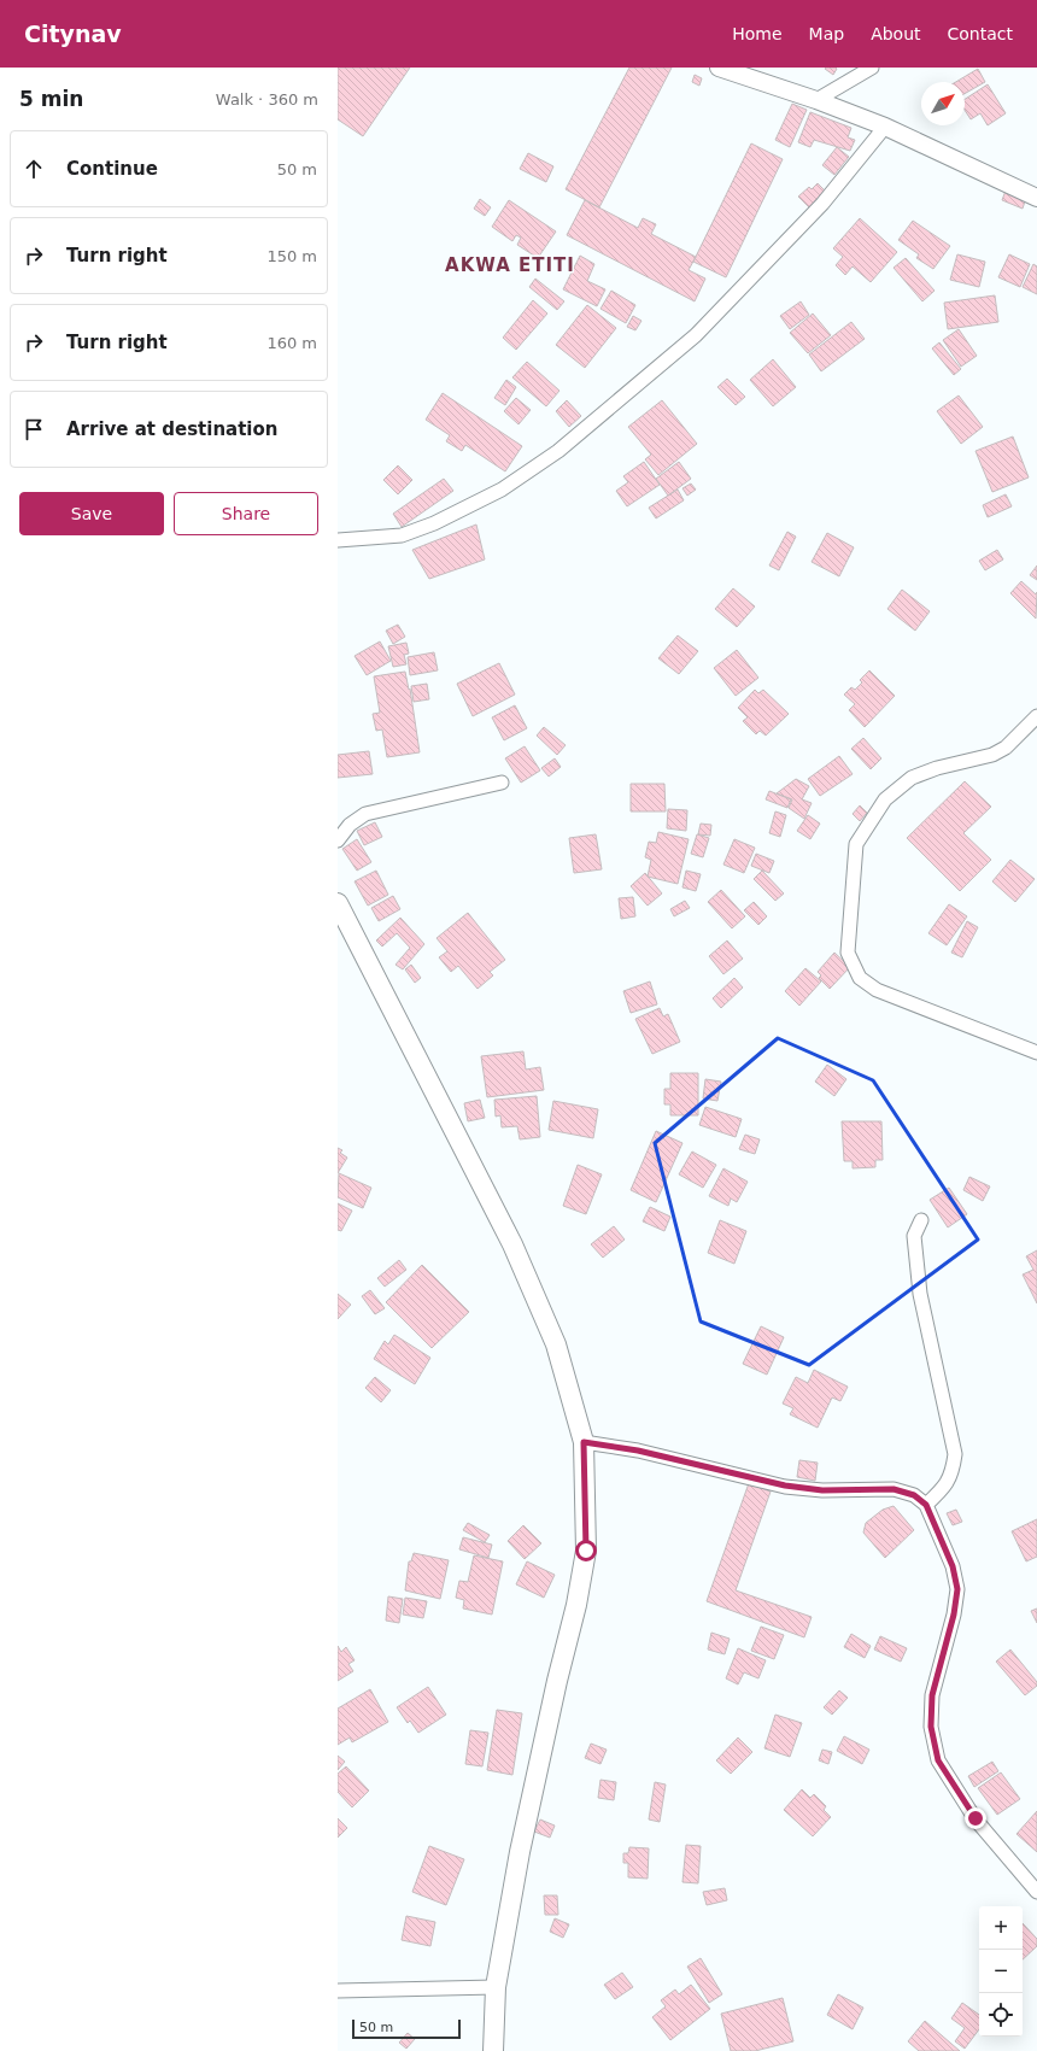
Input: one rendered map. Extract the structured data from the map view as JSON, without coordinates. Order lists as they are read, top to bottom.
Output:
{
  "districts": ["AKWA ETITI"],
  "scale_bar": "50 m",
  "north": "top right",
  "page": {
    "header": "Citynav",
    "nav": [
      "Home",
      "Map",
      "About",
      "Contact"
    ],
    "heading": ["5 min", "Walk · 360 m"],
    "list": [
      ["Continue", "50 m"],
      ["Turn right", "150 m"],
      ["Turn right", "160 m"],
      "Arrive at destination"
    ],
    "buttons": ["Save", "Share"],
    "map_buttons": ["+", "−"],
    "scale": "50 m"
  }
}
